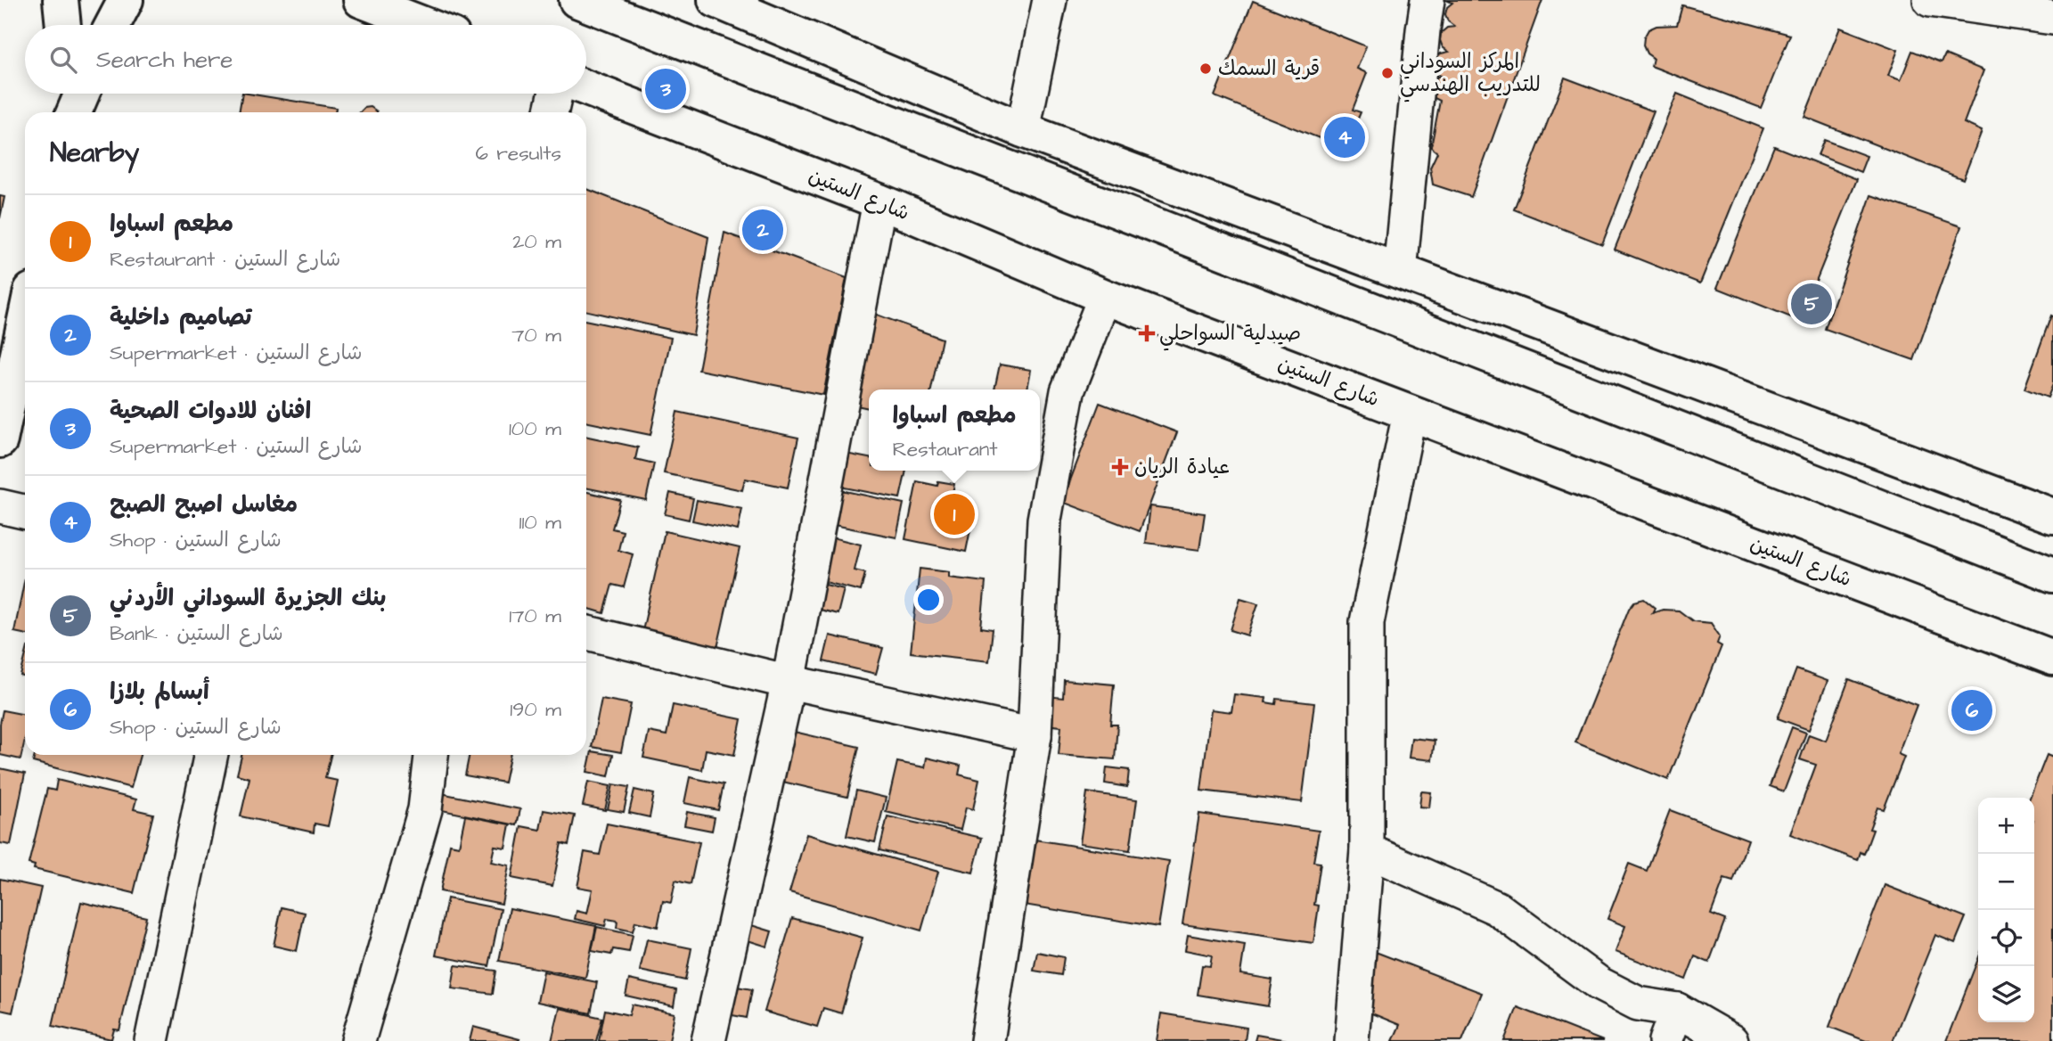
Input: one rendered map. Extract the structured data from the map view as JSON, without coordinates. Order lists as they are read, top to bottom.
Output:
{
  "streets": {
    "main road": ["شارع الستين"]
  },
  "places": {
    "other": ["قرية السمك", "المركز السوداني للتدريب الهندسي"],
    "health": ["صيدلية السواحلي", "عيادة الريان"]
  },
  "page": {
    "search": "Search here",
    "pins": [
      "3",
      "4",
      "2",
      "5",
      "1",
      "6"
    ],
    "heading": ["Nearby", "6 results"],
    "list": [
      {
        "mark": "1",
        "name": "مطعم اسباوا",
        "note": "Restaurant · شارع الستين",
        "value": "20 m"
      },
      {
        "mark": "2",
        "name": "تصاميم داخلية",
        "note": "Supermarket · شارع الستين",
        "value": "70 m"
      },
      {
        "mark": "3",
        "name": "افنان للادوات الصحية",
        "note": "Supermarket · شارع الستين",
        "value": "100 m"
      },
      {
        "mark": "4",
        "name": "مغاسل اصبح الصبح",
        "note": "Shop · شارع الستين",
        "value": "110 m"
      },
      {
        "mark": "5",
        "name": "بنك الجزيرة السوداني الأردني",
        "note": "Bank · شارع الستين",
        "value": "170 m"
      },
      {
        "mark": "6",
        "name": "أبسالم بلازا",
        "note": "Shop · شارع الستين",
        "value": "190 m"
      }
    ],
    "popup": ["مطعم اسباوا", "Restaurant"],
    "map_buttons": ["+", "−"]
  }
}
